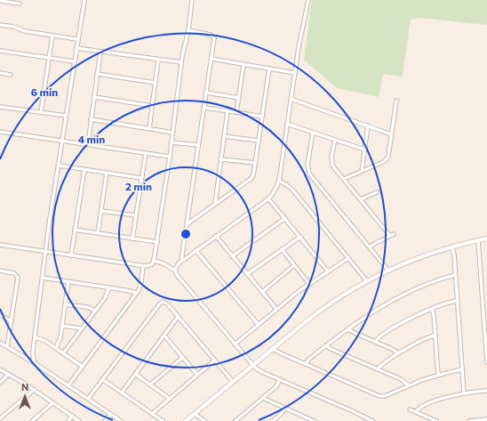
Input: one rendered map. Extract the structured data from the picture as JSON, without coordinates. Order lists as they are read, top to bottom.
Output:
{
  "north": "top",
  "rings": ["6 min", "4 min", "2 min"]
}
